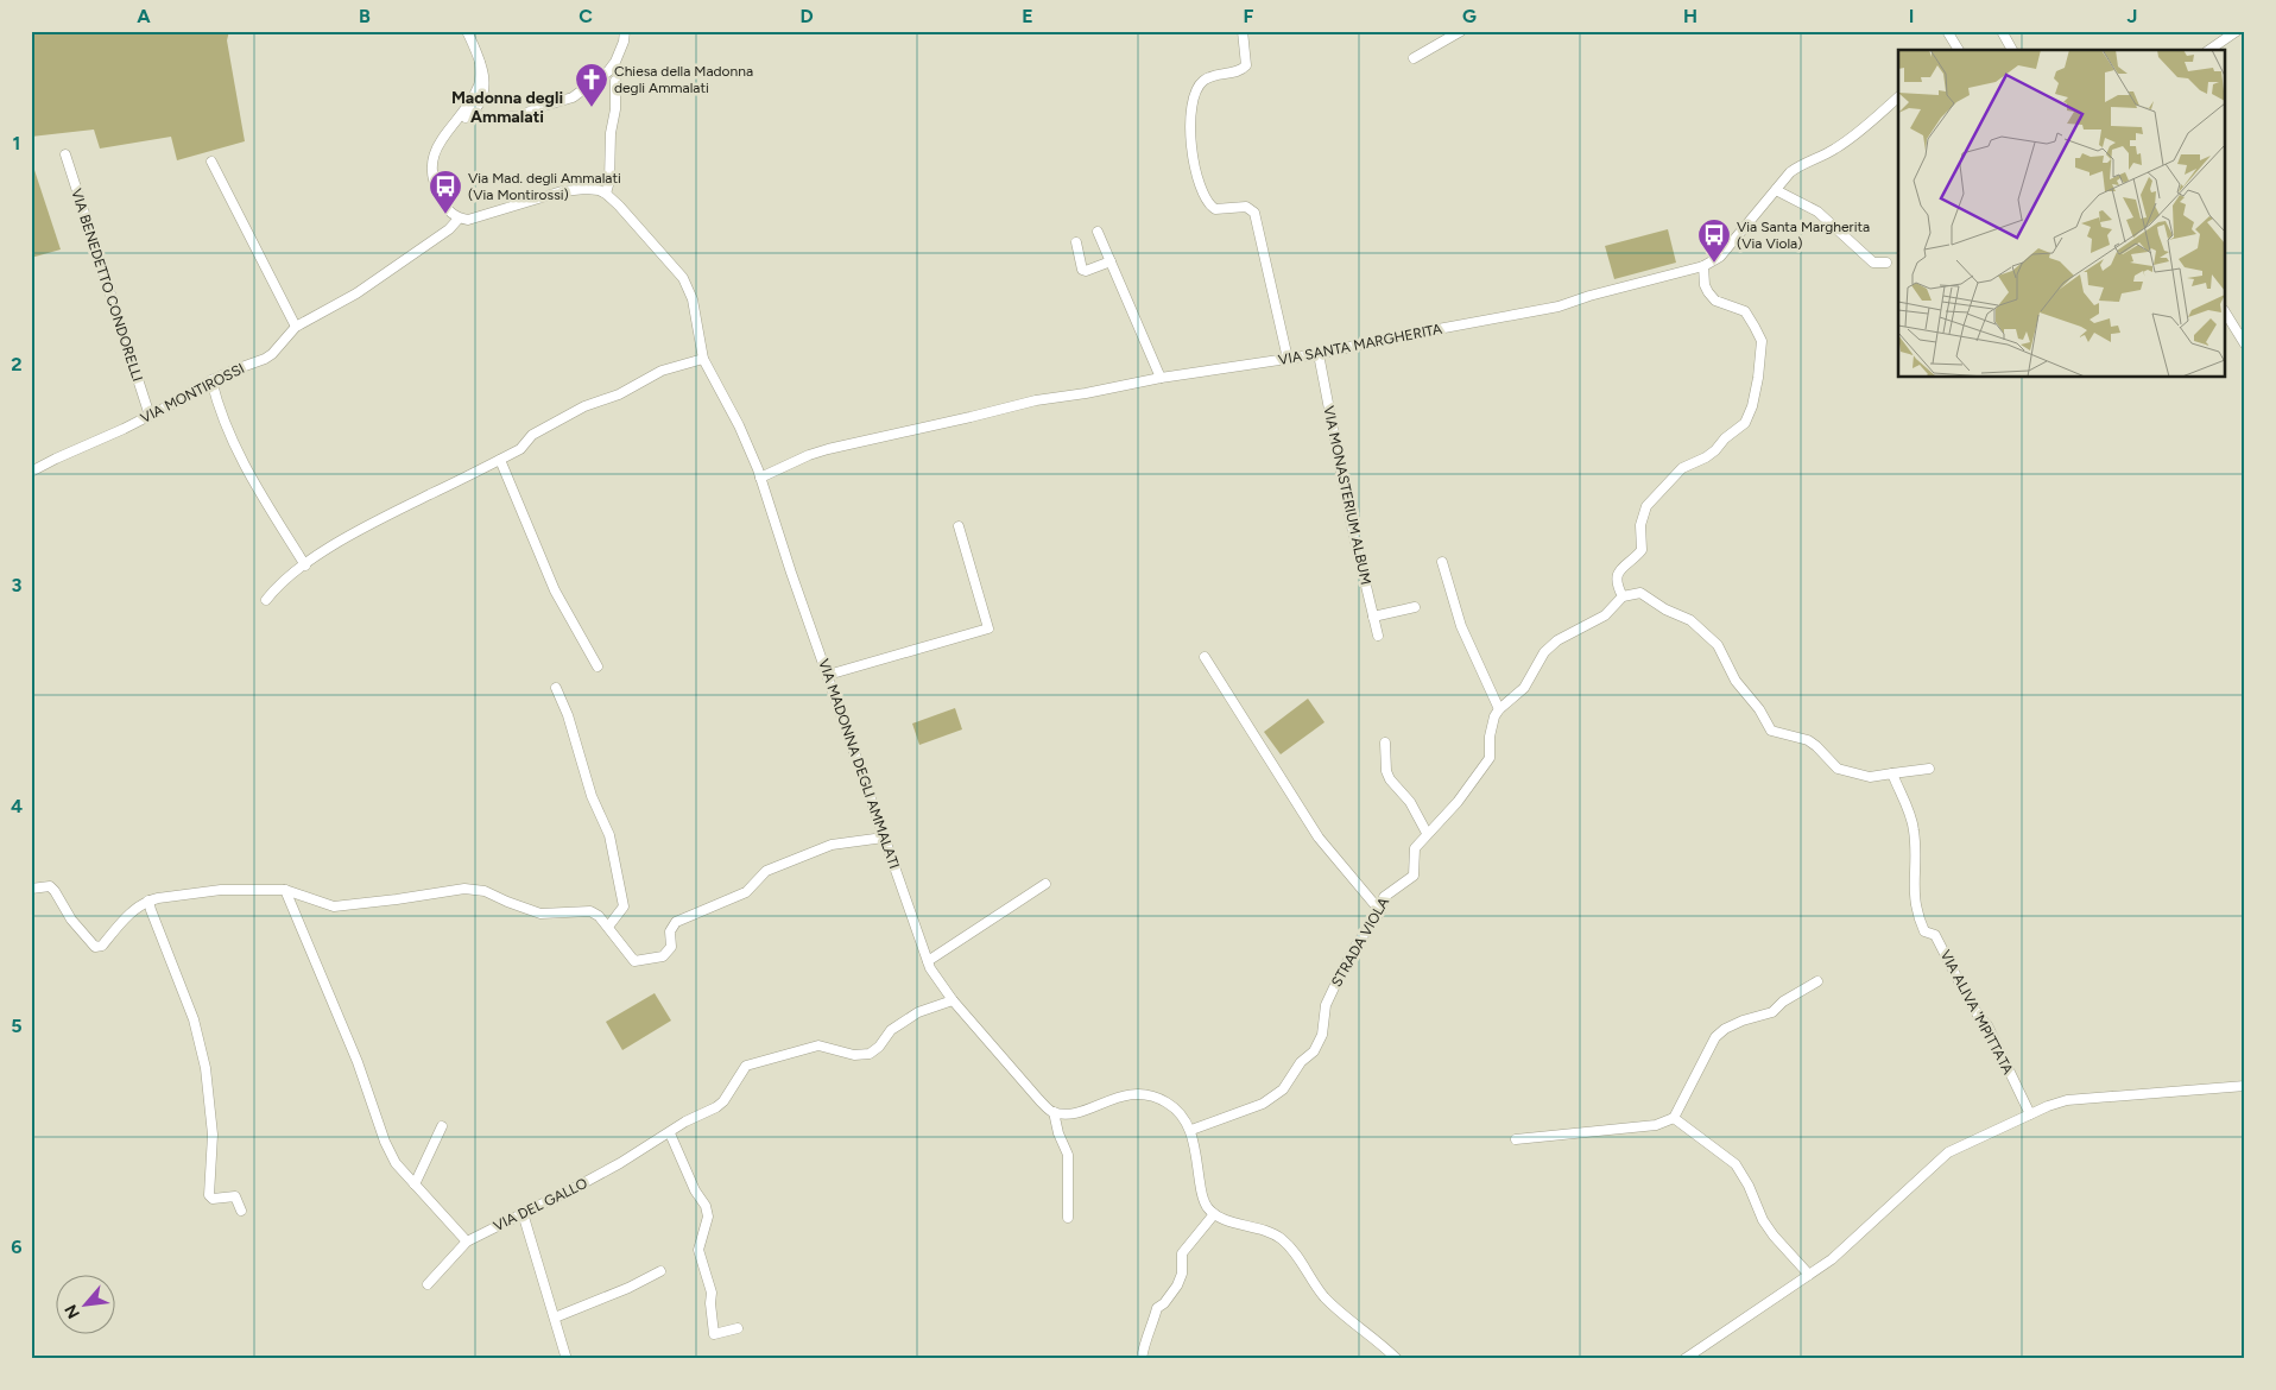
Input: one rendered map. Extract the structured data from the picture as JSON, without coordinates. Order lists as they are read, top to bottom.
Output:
{
  "streets": {
    "street": [
      "VIA BENEDETTO CONDORELLI",
      "VIA SANTA MARGHERITA",
      "VIA MONTIROSSI",
      "VIA MONASTERIUM ALBUM",
      "VIA MADONNA DEGLI AMMALATI",
      "STRADA VIOLA",
      "VIA ALIVA 'MPITTATA",
      "VIA DEL GALLO"
    ]
  },
  "crossings": [
    ["VIA BENEDETTO CONDORELLI", "VIA MONTIROSSI"],
    ["VIA SANTA MARGHERITA", "VIA MONASTERIUM ALBUM"],
    ["VIA SANTA MARGHERITA", "VIA MADONNA DEGLI AMMALATI"],
    ["VIA MADONNA DEGLI AMMALATI", "VIA DEL GALLO"]
  ],
  "districts": ["Madonna degli Ammalati"],
  "places": {
    "church": ["Chiesa della Madonna degli Ammalati"],
    "bus stop": ["Via Mad. degli Ammalati (Via Montirossi)", "Via Santa Margherita (Via Viola)"]
  },
  "north": "bottom left",
  "grid": {
    "columns": [
      "A",
      "B",
      "C",
      "D",
      "E",
      "F",
      "G",
      "H",
      "I",
      "J"
    ],
    "rows": [
      "1",
      "2",
      "3",
      "4",
      "5",
      "6"
    ]
  }
}
